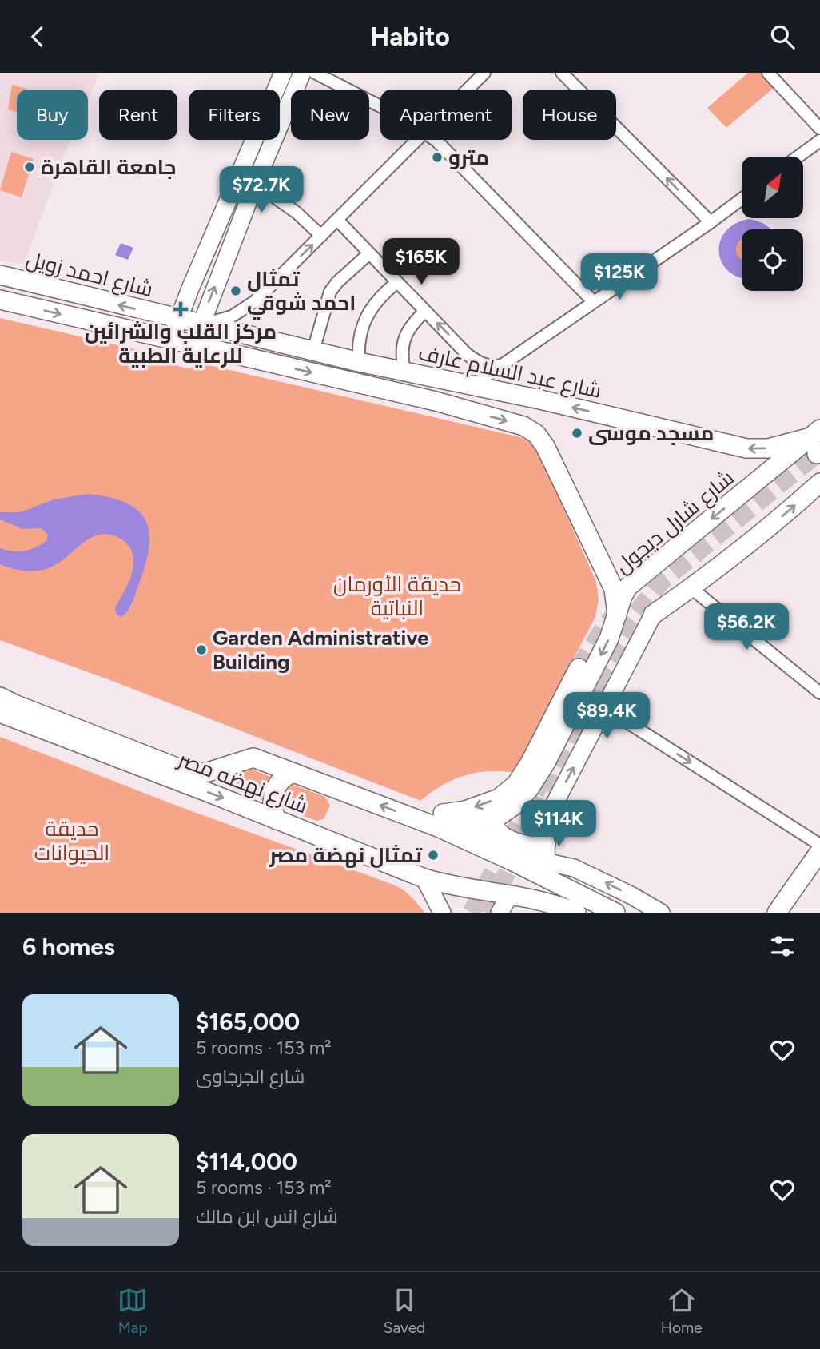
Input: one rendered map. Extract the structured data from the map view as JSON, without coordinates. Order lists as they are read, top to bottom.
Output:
{
  "streets": {
    "main road": [
      "شارع احمد زويل",
      "شارع عبد السلام عارف",
      "شارع شارل ديجول",
      "شارع نهضه مصر"
    ]
  },
  "crossings": [
    ["شارع احمد زويل", "شارع عبد السلام عارف"],
    ["شارع عبد السلام عارف", "شارع شارل ديجول"],
    ["شارع شارل ديجول", "شارع نهضه مصر"]
  ],
  "one_way": ["شارع عبد السلام عارف"],
  "parks": ["حديقة الأورمان النباتية", "حديقة الحيوانات"],
  "places": {
    "other": [
      "مترو",
      "جامعة القاهرة",
      "تمثال احمد شوقي",
      "مسجد موسى",
      "Garden Administrative Building",
      "تمثال نهضة مصر"
    ],
    "health": ["مركز القلب والشرائين للرعاية الطبية"]
  },
  "north": "top right",
  "page": {
    "header": "Habito",
    "chip": [
      "Buy",
      "Rent",
      "Filters",
      "New",
      "Apartment",
      "House"
    ],
    "price": [
      "$72.7K",
      "$165K",
      "$125K",
      "$56.2K",
      "$89.4K",
      "$114K"
    ],
    "heading": "6 homes",
    "list": [
      {
        "name": "$165,000",
        "note": "5 rooms · 153 m² · شارع الجرجاوى"
      },
      {
        "name": "$114,000",
        "note": "5 rooms · 153 m² · شارع انس ابن مالك"
      }
    ],
    "tabs": ["Map", "Saved", "Home"]
  }
}
